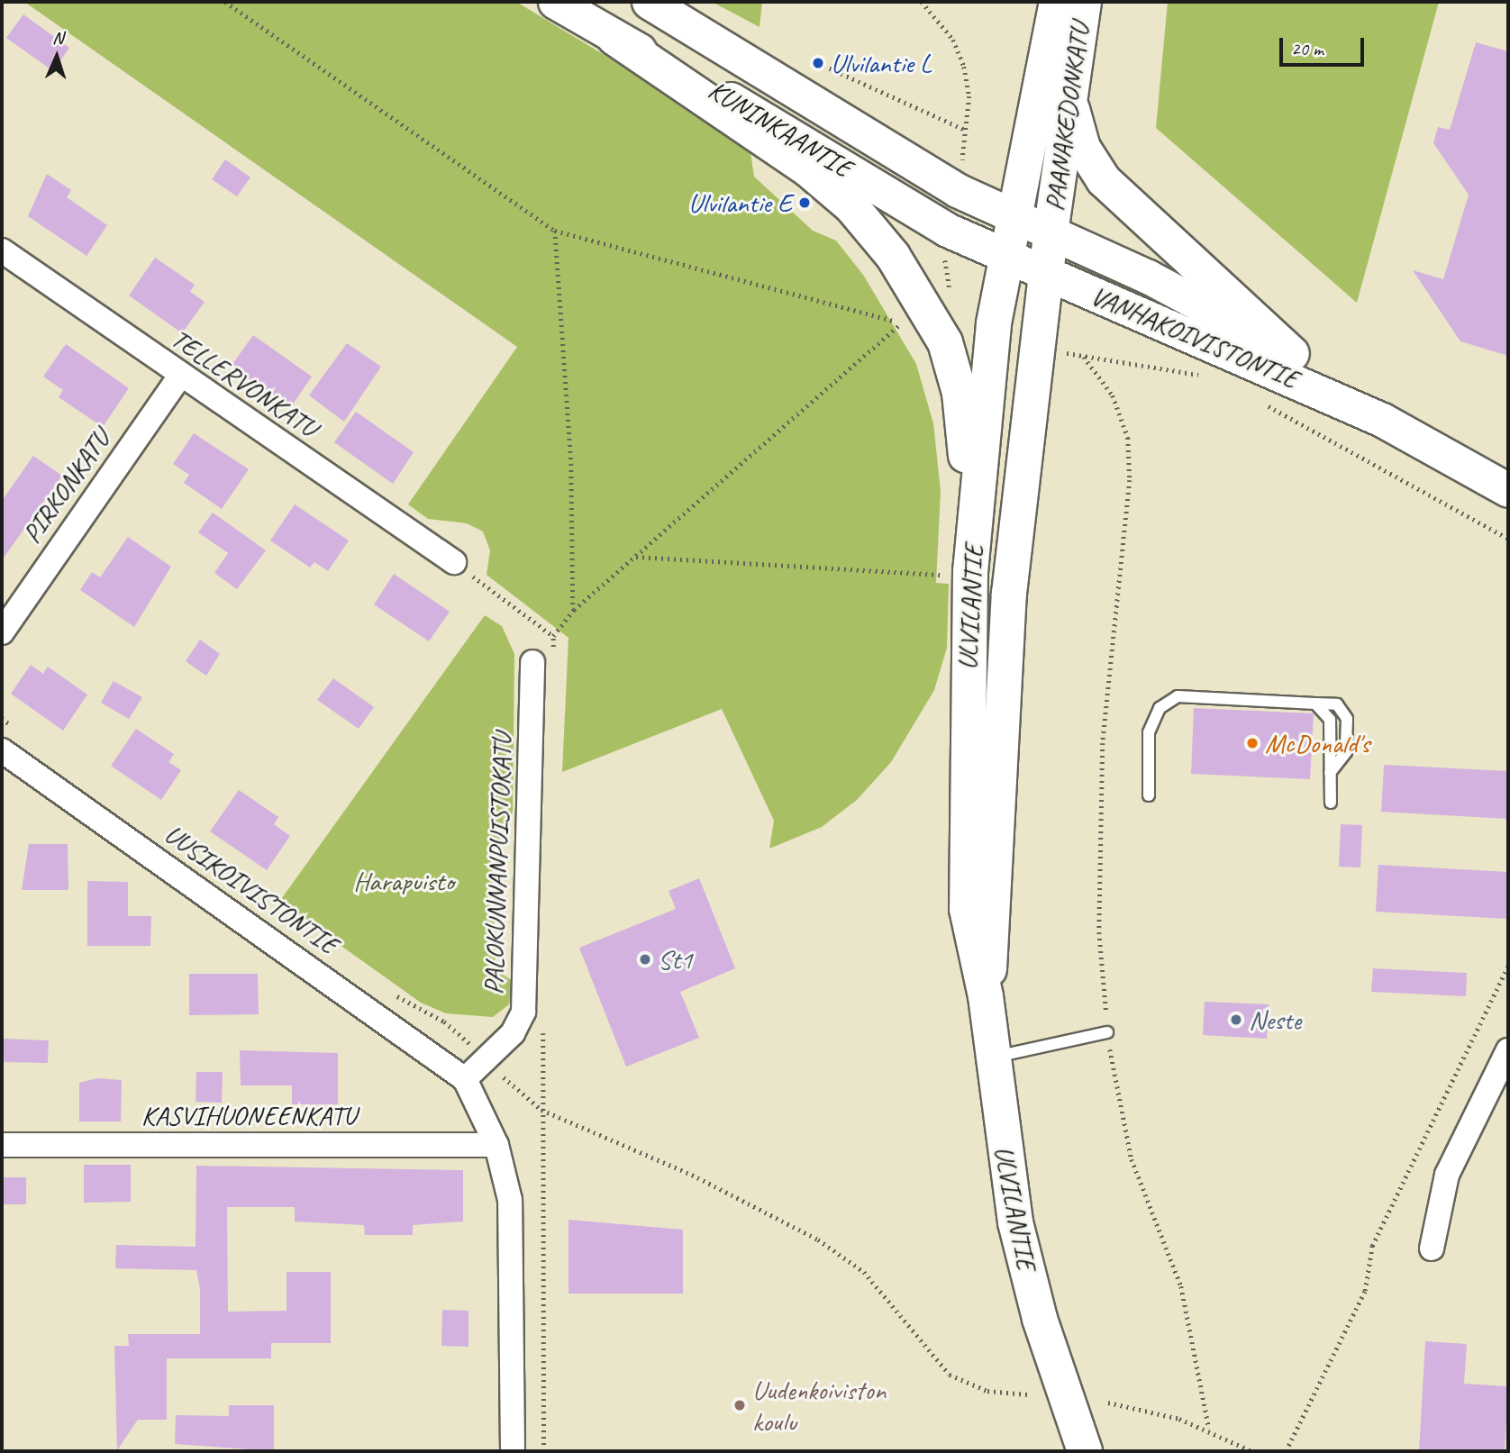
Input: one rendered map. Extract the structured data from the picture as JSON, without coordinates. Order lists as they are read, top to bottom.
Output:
{
  "streets": {
    "main road": [
      "PAANAKEDONKATU",
      "KUNINKAANTIE",
      "VANHAKOIVISTONTIE",
      "ULVILANTIE"
    ],
    "street": [
      "TELLERVONKATU",
      "PIRKONKATU",
      "PALOKUNNANPUISTOKATU",
      "UUSIKOIVISTONTIE",
      "KASVIHUONEENKATU"
    ]
  },
  "crossings": [
    ["PAANAKEDONKATU", "KUNINKAANTIE"],
    ["PAANAKEDONKATU", "VANHAKOIVISTONTIE"],
    ["PAANAKEDONKATU", "ULVILANTIE"],
    ["KUNINKAANTIE", "VANHAKOIVISTONTIE"],
    ["KUNINKAANTIE", "ULVILANTIE"],
    ["VANHAKOIVISTONTIE", "ULVILANTIE"],
    ["TELLERVONKATU", "PIRKONKATU"],
    ["PALOKUNNANPUISTOKATU", "UUSIKOIVISTONTIE"]
  ],
  "parks": ["Harapuisto"],
  "places": [
    "Ulvilantie L",
    "Ulvilantie E",
    "McDonald's",
    "St1",
    "Neste",
    "Uudenkoiviston koulu"
  ],
  "scale_bar": "20 m",
  "north": "top"
}
